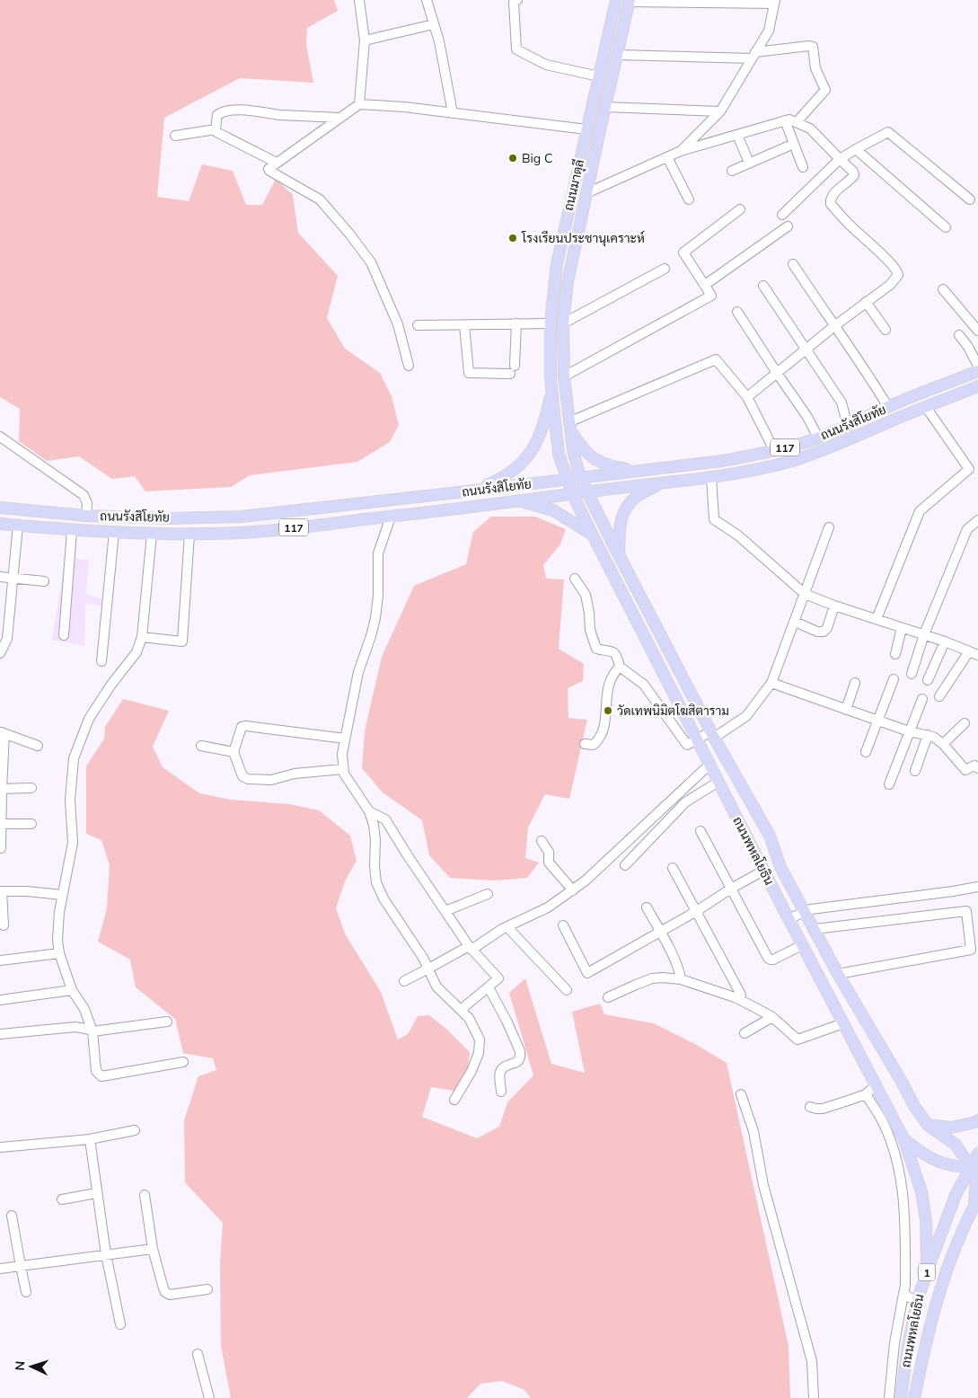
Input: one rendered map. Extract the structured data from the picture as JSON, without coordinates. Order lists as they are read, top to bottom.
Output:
{
  "streets": {
    "main road": [
      "ถนนมาตุลี",
      "ถนนรังสิโยทัย",
      "117",
      "ถนนพหลโยธิน",
      "1"
    ]
  },
  "crossings": [
    ["ถนนมาตุลี", "ถนนรังสิโยทัย"],
    ["ถนนมาตุลี", "ถนนพหลโยธิน"],
    ["ถนนรังสิโยทัย", "ถนนพหลโยธิน"]
  ],
  "places": ["Big C", "โรงเรียนประชานุเคราะห์", "วัดเทพนิมิตโฆสิตาราม"],
  "north": "left"
}
